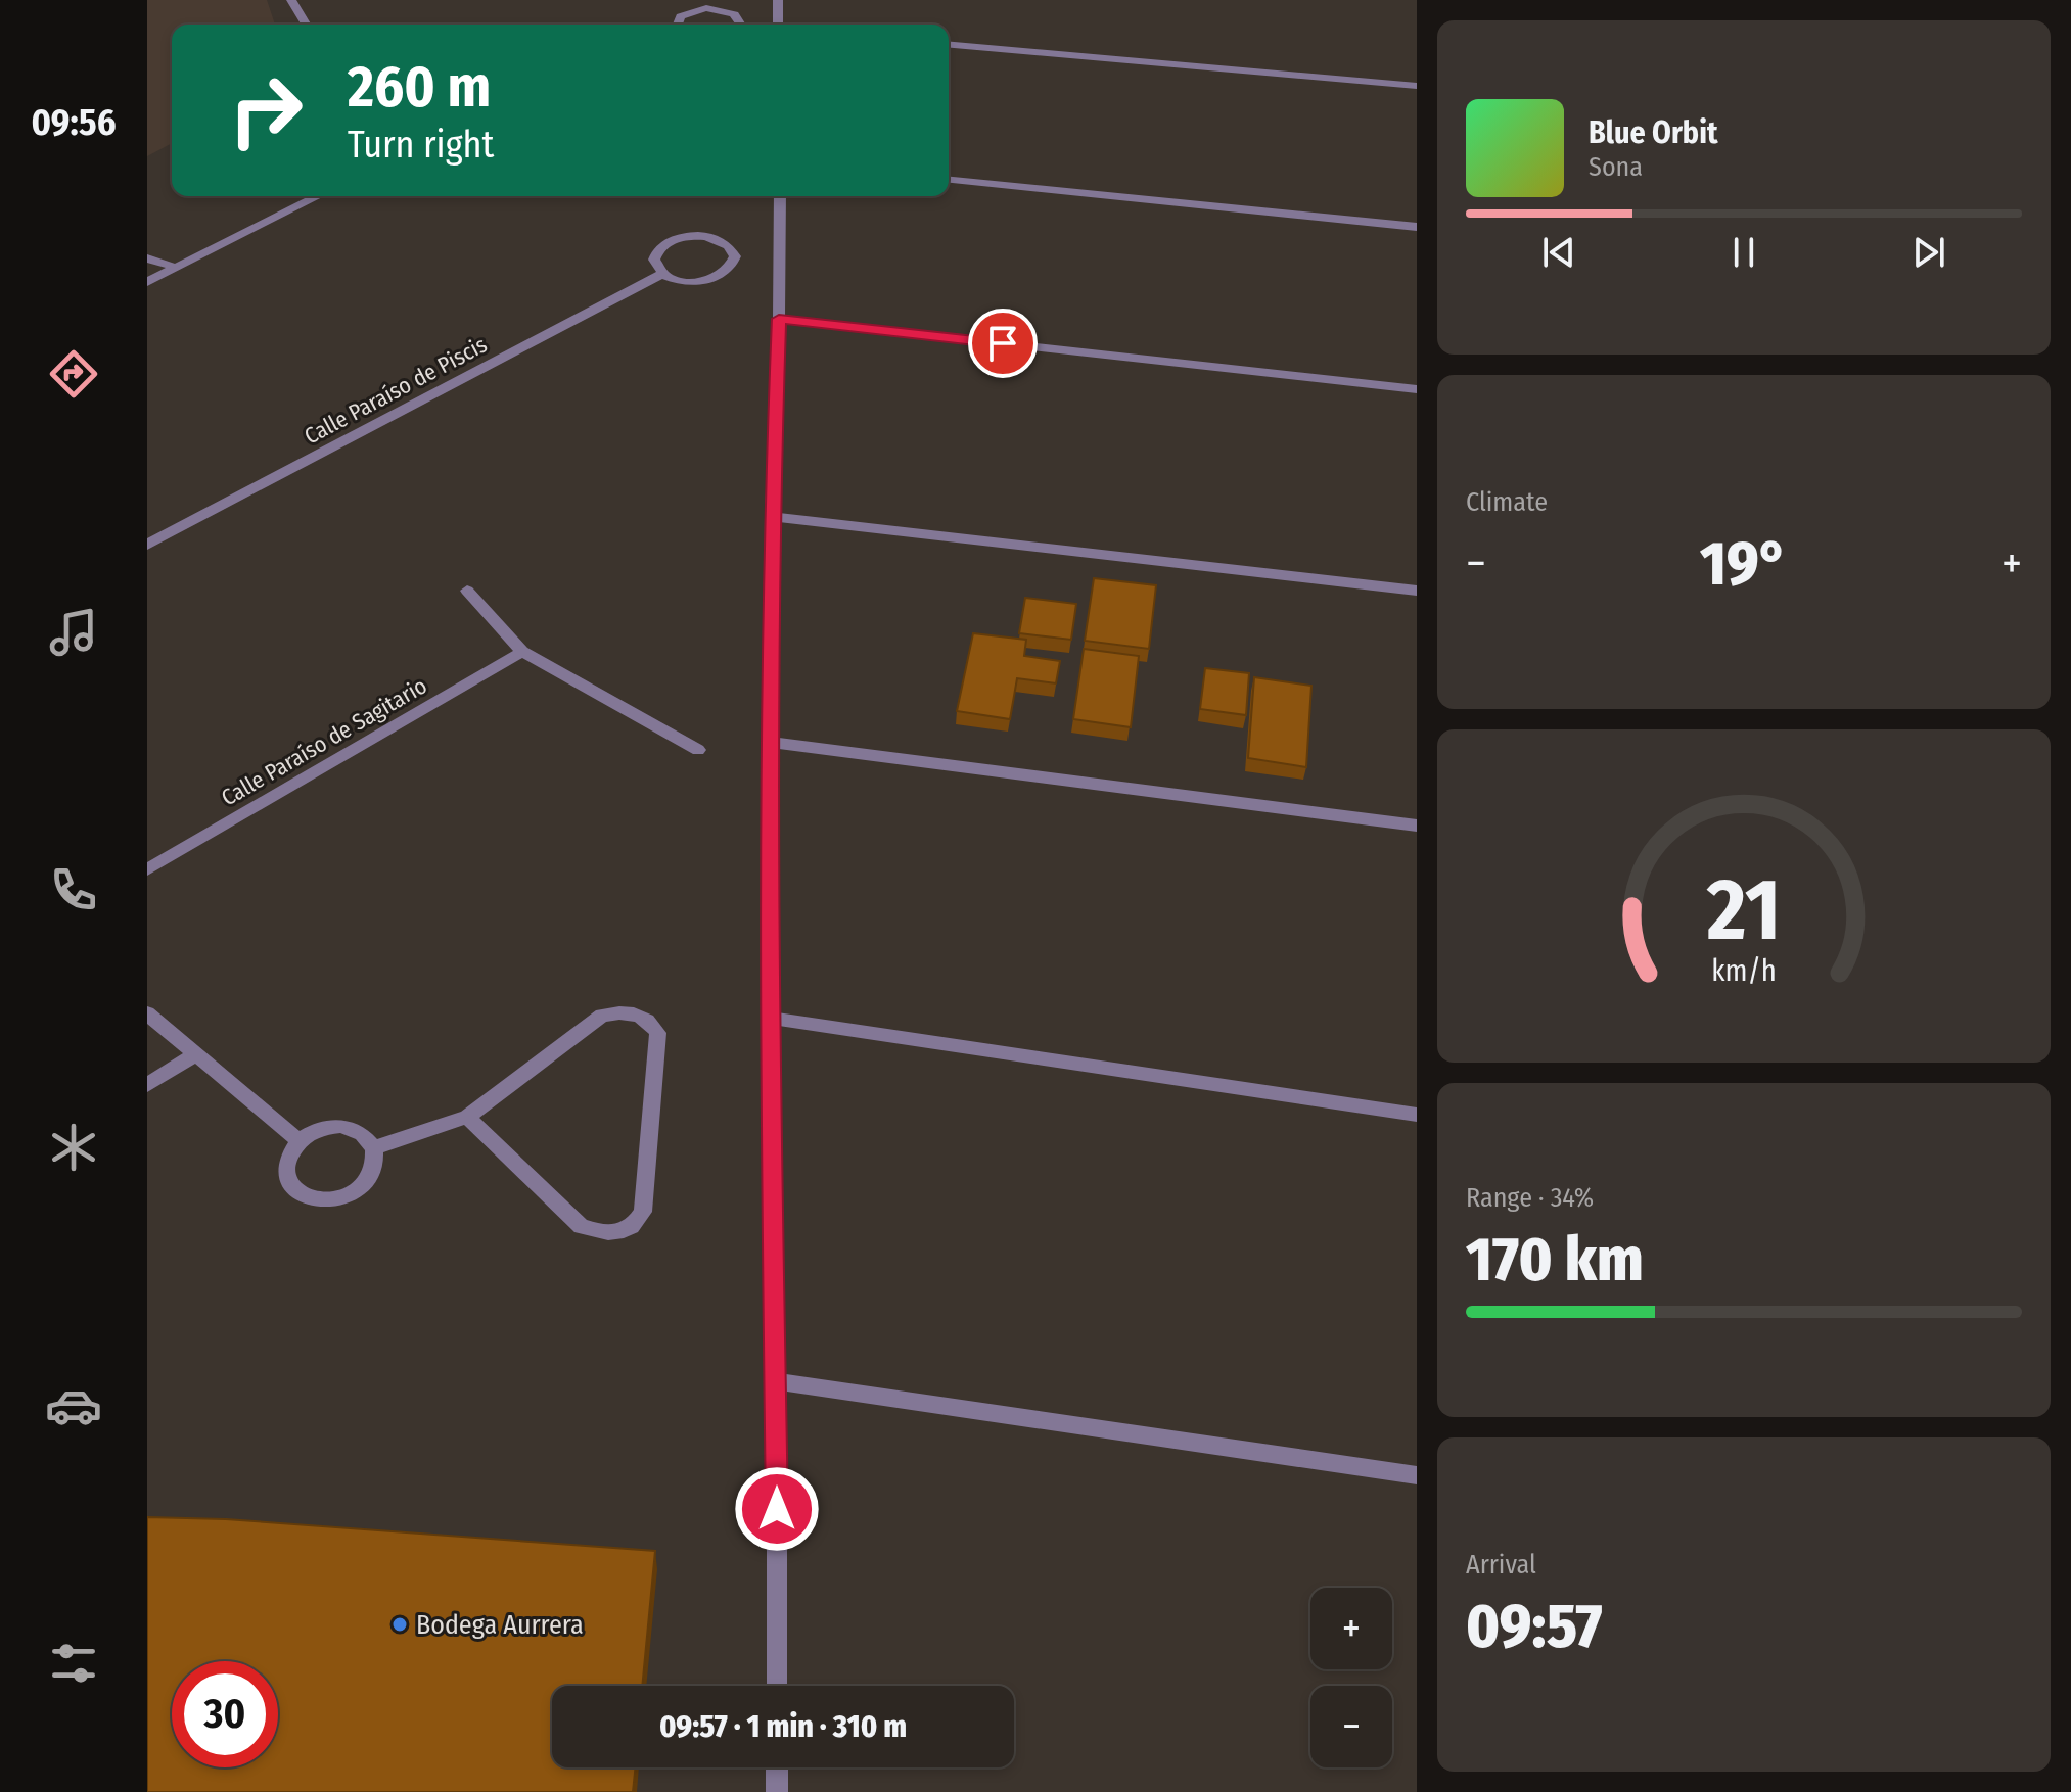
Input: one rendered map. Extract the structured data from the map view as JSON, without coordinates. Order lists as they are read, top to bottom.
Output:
{
  "streets": {
    "street": ["Calle Paraíso de Piscis", "Calle Paraíso de Sagitario"]
  },
  "places": ["Bodega Aurrera"],
  "page": {
    "tabs": "09:56",
    "turn": ["260 m", "Turn right"],
    "song": ["Blue Orbit", "Sona"],
    "tile": [
      "Climate",
      ["Range · 34%", "170 km"],
      ["Arrival", "09:57"]
    ],
    "heat": ["−", "19°", "+"],
    "map_buttons": ["+", "−"],
    "limit": "30",
    "trip": "09:57 · 1 min · 310 m",
    "gauge": ["21", "km/h"]
  }
}
